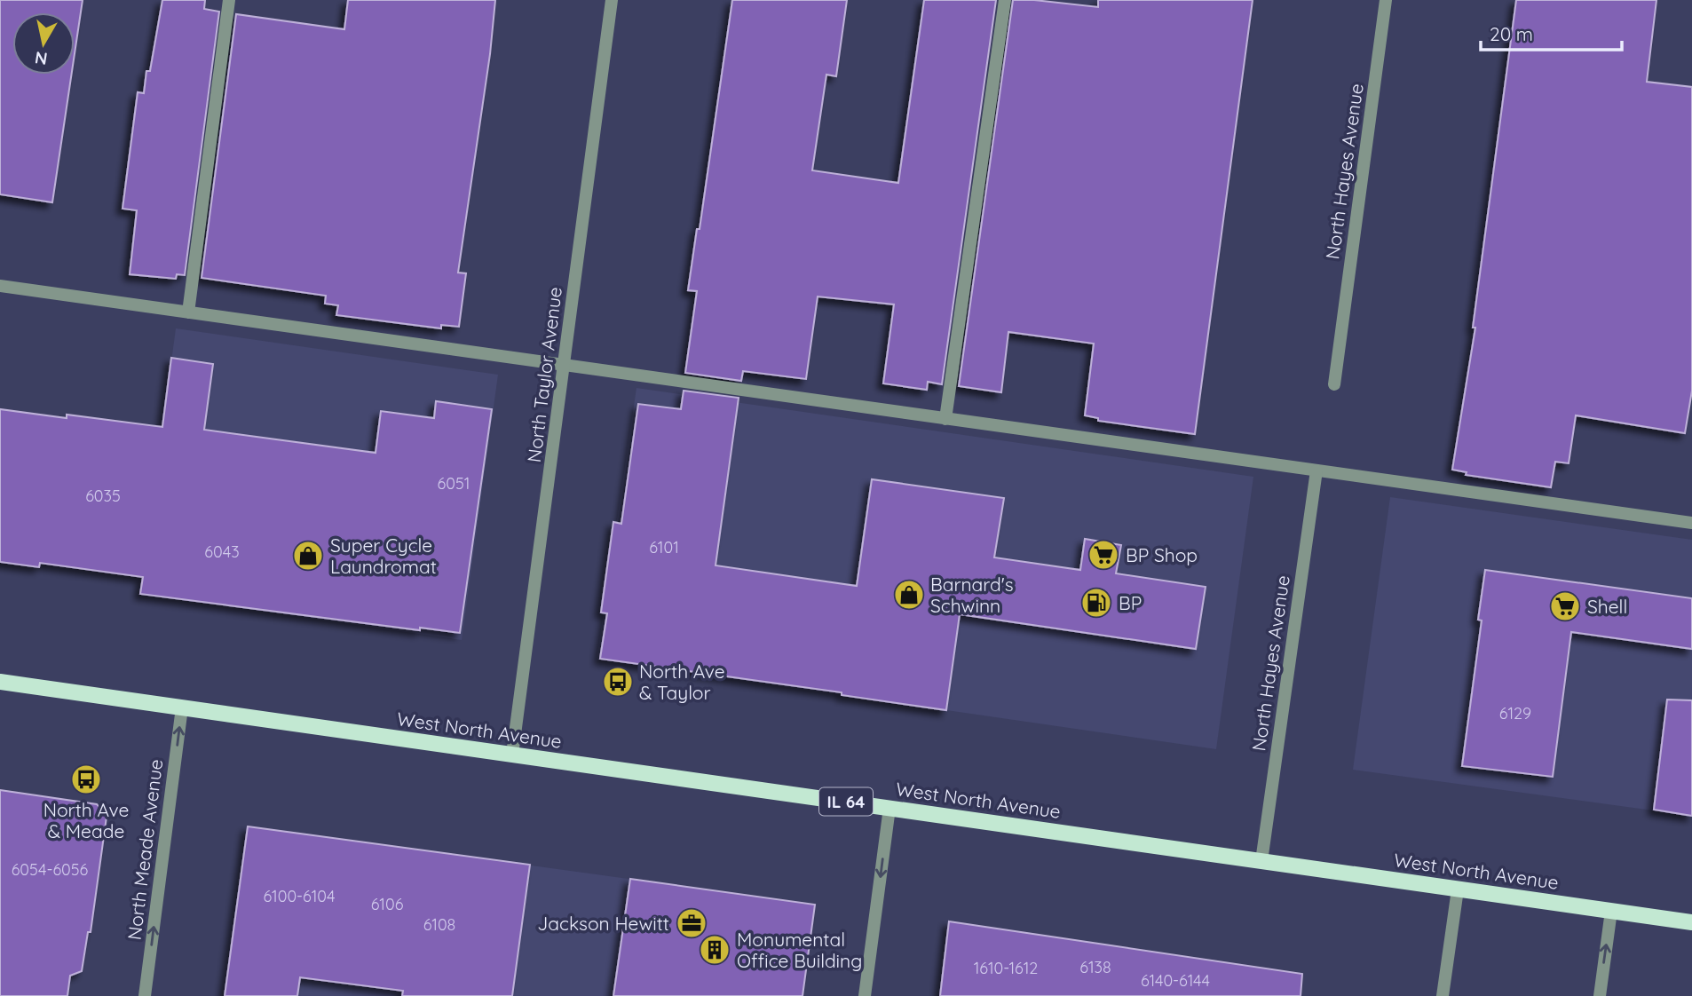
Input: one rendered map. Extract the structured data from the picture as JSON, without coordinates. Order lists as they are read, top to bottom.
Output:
{
  "streets": {
    "main road": ["West North Avenue", "IL 64"],
    "street": ["North Hayes Avenue", "North Taylor Avenue", "North Meade Avenue"]
  },
  "crossings": [
    ["North Hayes Avenue", "West North Avenue"],
    ["North Taylor Avenue", "West North Avenue"],
    ["West North Avenue", "North Meade Avenue"]
  ],
  "one_way": ["North Meade Avenue"],
  "places": {
    "supermarket": ["BP Shop", "Shell"],
    "shop": ["Super Cycle Laundromat", "Barnard's Schwinn"],
    "fuel station": ["BP"],
    "bus stop": ["North Ave & Taylor", "North Ave & Meade"],
    "office": ["Jackson Hewitt"],
    "building": ["Monumental Office Building"]
  },
  "house_numbers": [
    "6051",
    "6035",
    "6101",
    "6043",
    "6129",
    "6054-6056",
    "6100-6104",
    "6106",
    "6108",
    "6138",
    "1610-1612",
    "6140-6144"
  ],
  "scale_bar": "20 m",
  "north": "bottom"
}
